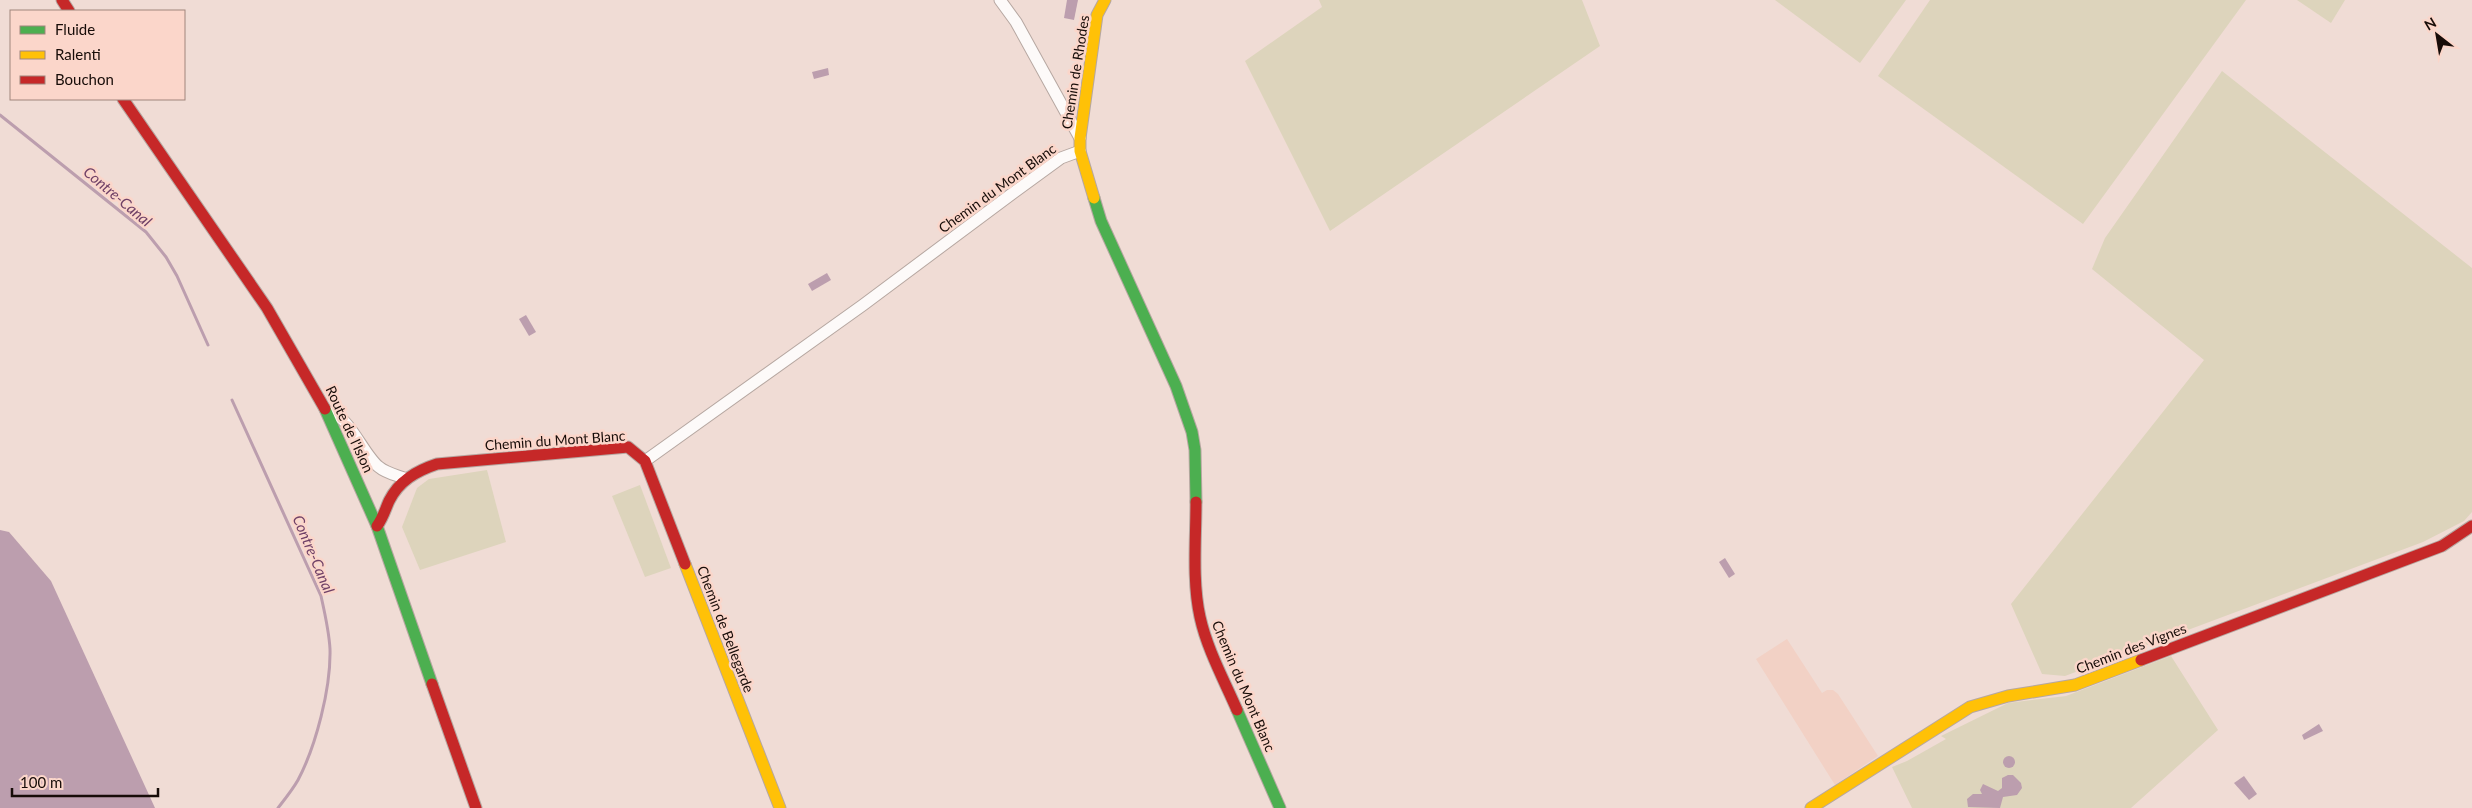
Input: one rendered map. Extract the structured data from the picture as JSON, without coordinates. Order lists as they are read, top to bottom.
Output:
{
  "streets": {
    "street": [
      "Chemin de Rhodes",
      "Chemin du Mont Blanc",
      "Route de l'Islon",
      "Chemin de Bellegarde",
      "Chemin des Vignes"
    ]
  },
  "crossings": [
    ["Chemin de Rhodes", "Chemin du Mont Blanc"],
    ["Chemin du Mont Blanc", "Chemin de Bellegarde"]
  ],
  "water": ["Contre-Canal"],
  "legend": ["Fluide", "Ralenti", "Bouchon"],
  "scale_bar": "100 m",
  "north": "top left"
}
